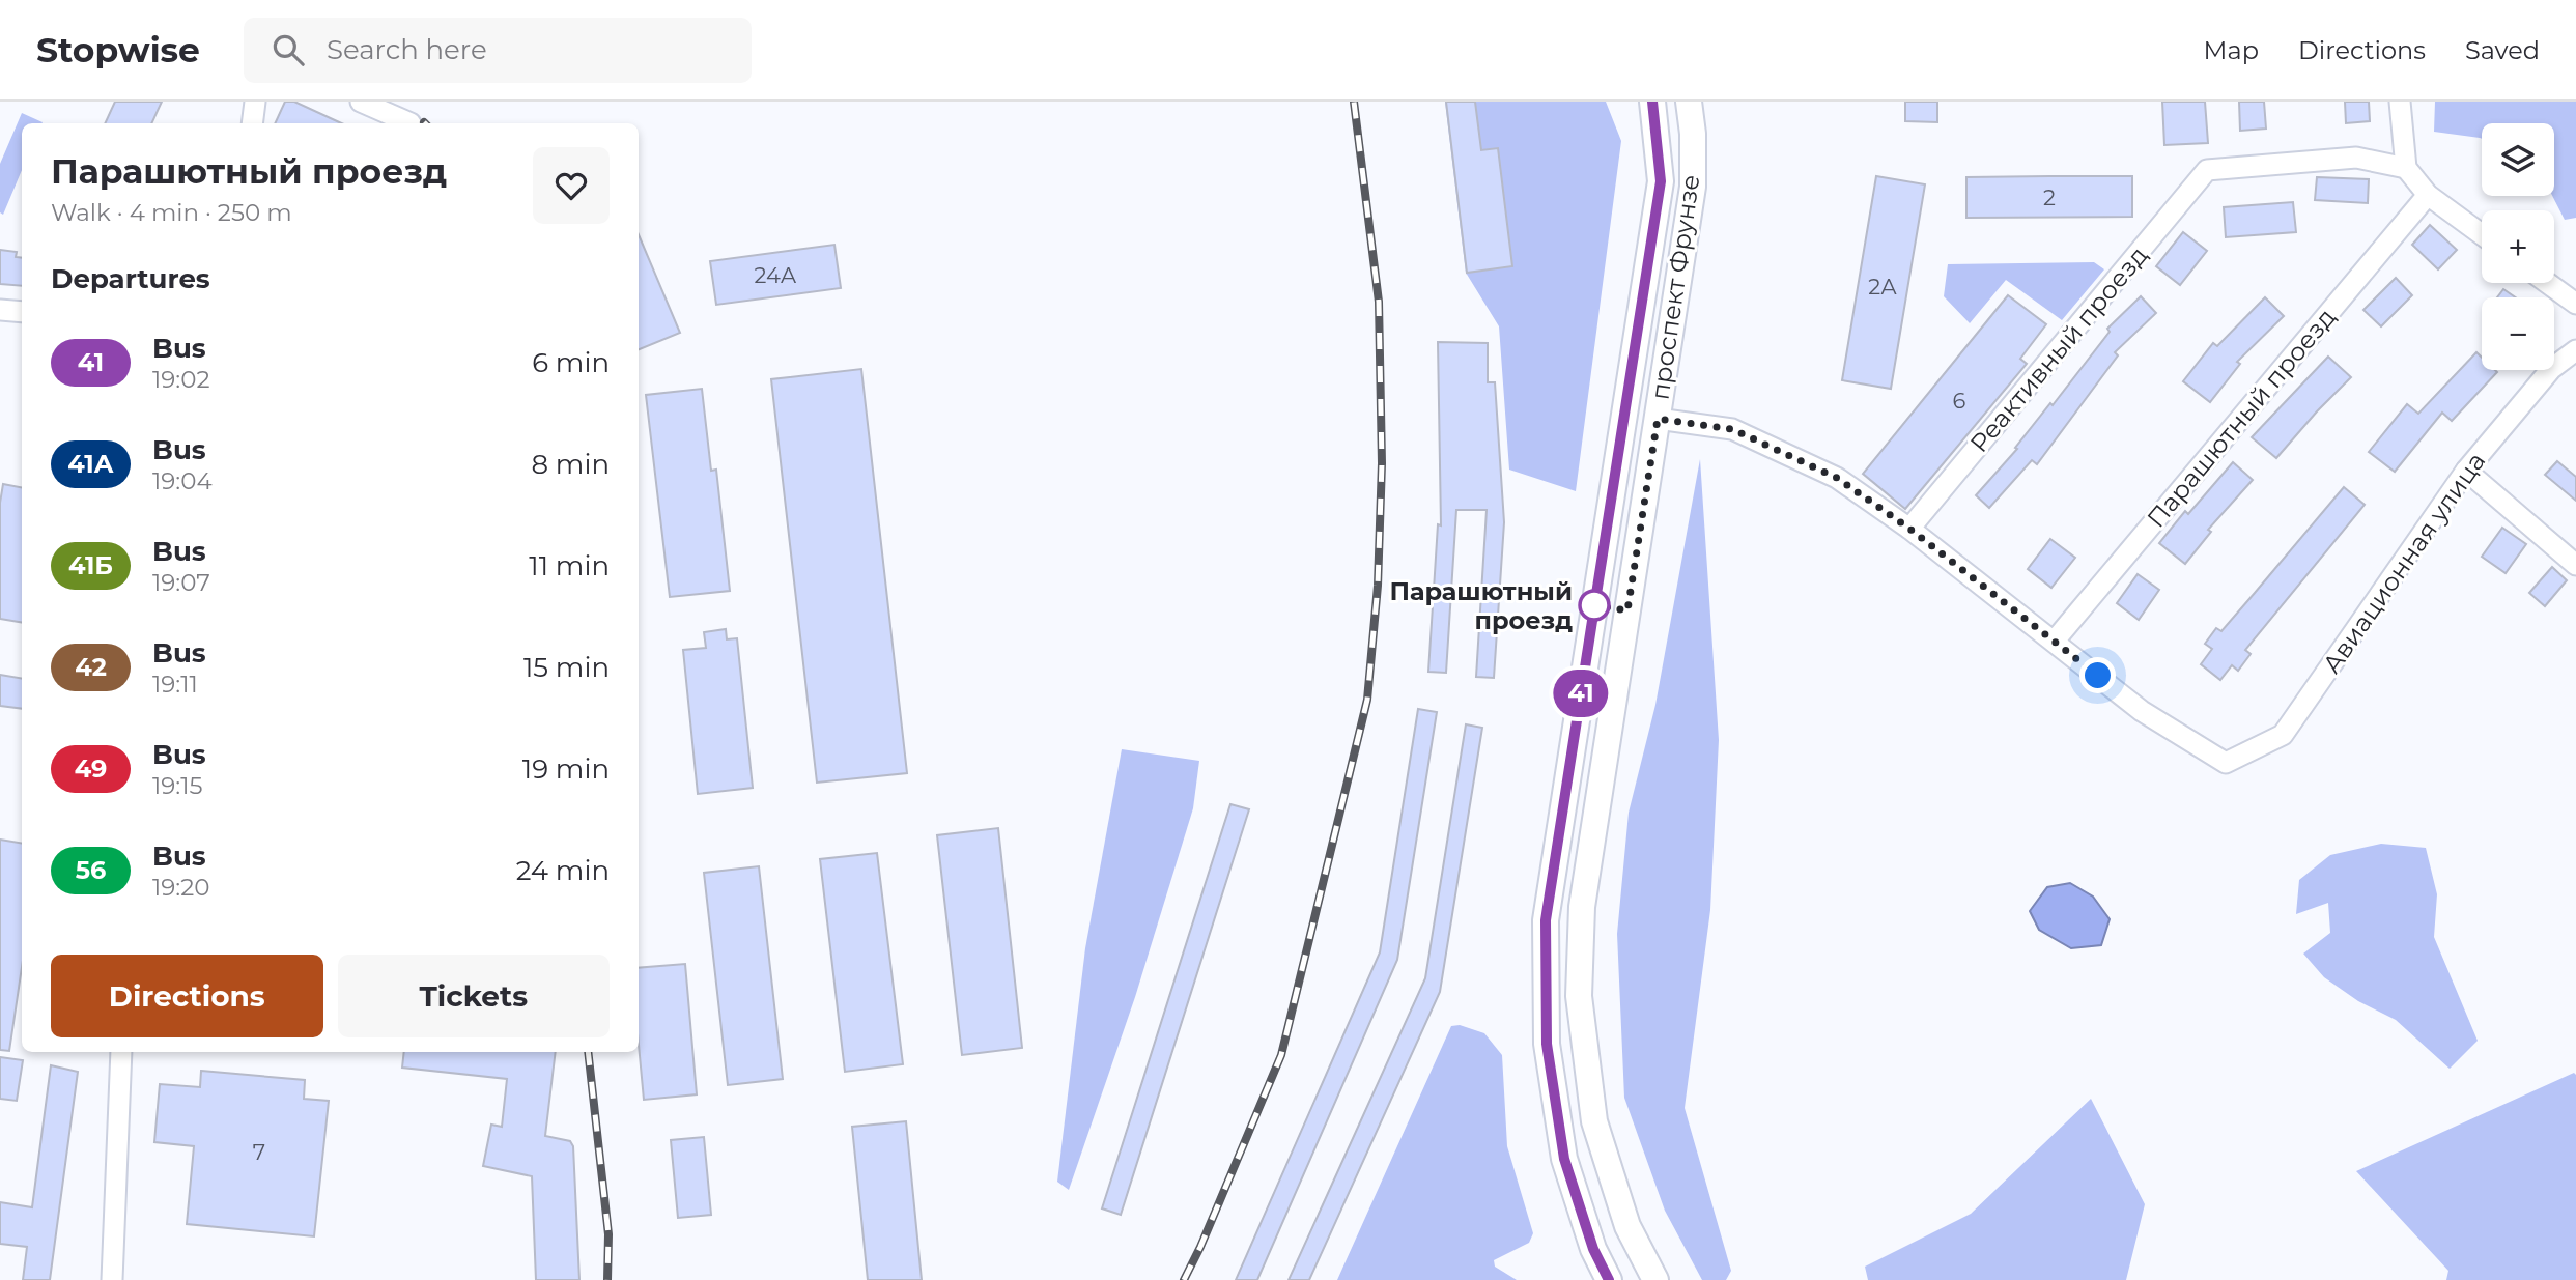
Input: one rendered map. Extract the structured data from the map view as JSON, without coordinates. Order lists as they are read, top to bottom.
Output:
{
  "streets": {
    "main road": ["проспект Фрунзе"],
    "street": ["Реактивный проезд", "Парашютный проезд", "Авиационная улица"]
  },
  "crossings": [
    ["Парашютный проезд", "Авиационная улица"]
  ],
  "places": ["Парашютный проезд"],
  "lines": ["bus line 41"],
  "house_numbers": [
    "2",
    "24А",
    "2А",
    "6",
    "7"
  ],
  "page": {
    "header": "Stopwise",
    "search": "Search here",
    "nav": ["Map", "Directions", "Saved"],
    "on_map": "41",
    "map_buttons": ["+", "−"],
    "heading": [
      ["Парашютный проезд", "Walk · 4 min · 250 m"],
      "Departures"
    ],
    "list": [
      {
        "mark": "41",
        "name": "Bus",
        "note": "19:02",
        "value": "6 min"
      },
      {
        "mark": "41А",
        "name": "Bus",
        "note": "19:04",
        "value": "8 min"
      },
      {
        "mark": "41Б",
        "name": "Bus",
        "note": "19:07",
        "value": "11 min"
      },
      {
        "mark": "42",
        "name": "Bus",
        "note": "19:11",
        "value": "15 min"
      },
      {
        "mark": "49",
        "name": "Bus",
        "note": "19:15",
        "value": "19 min"
      },
      {
        "mark": "56",
        "name": "Bus",
        "note": "19:20",
        "value": "24 min"
      }
    ],
    "buttons": ["Directions", "Tickets"]
  }
}
